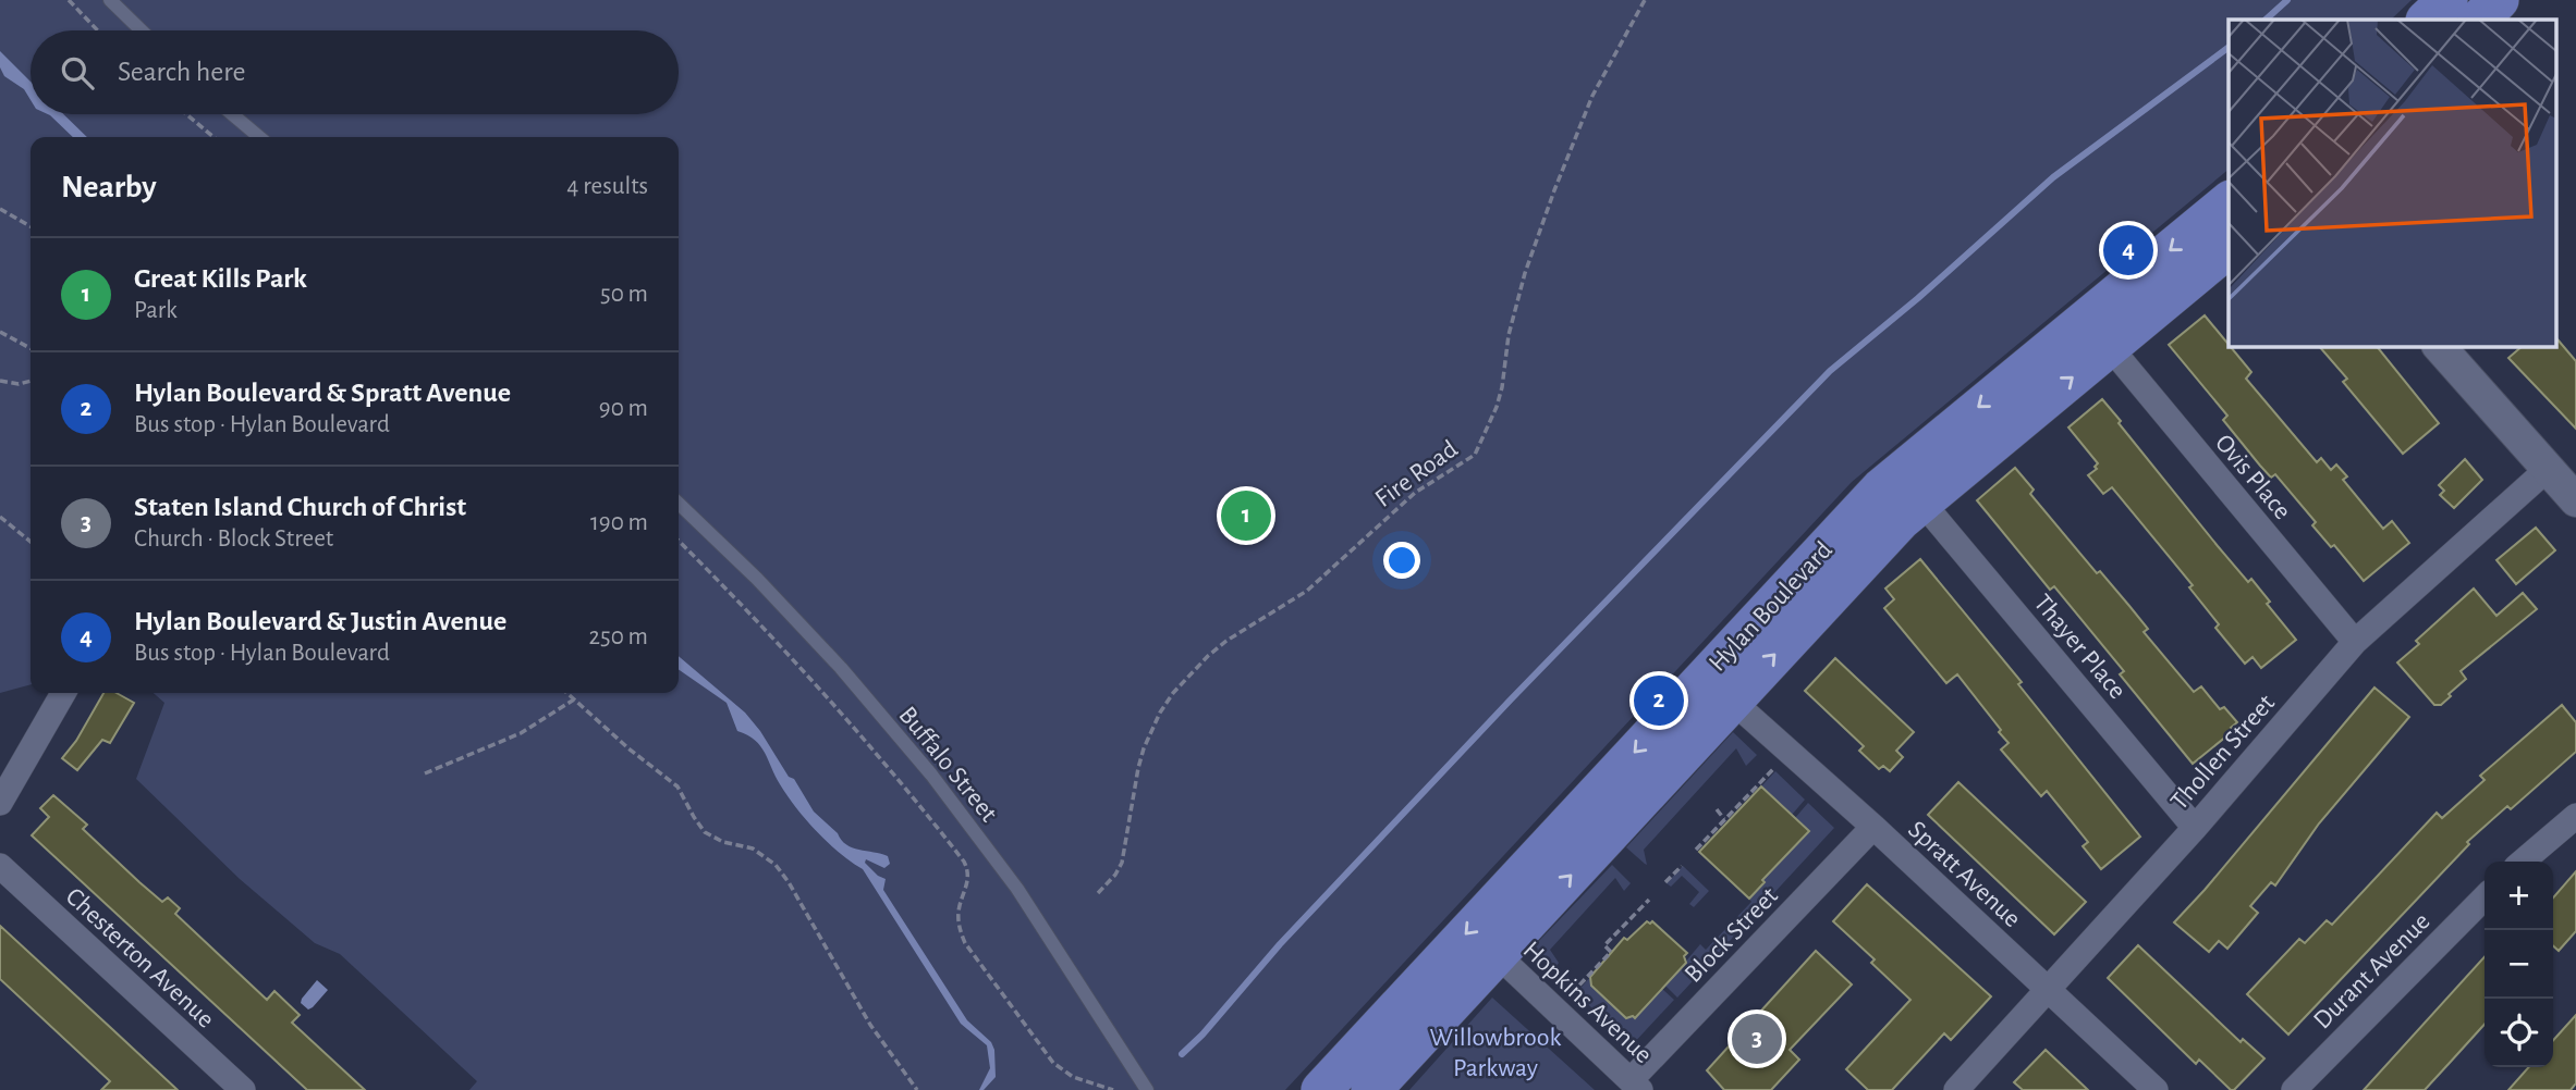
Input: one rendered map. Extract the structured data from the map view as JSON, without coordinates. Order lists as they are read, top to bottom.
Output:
{
  "streets": {
    "main road": ["Hylan Boulevard"],
    "street": [
      "Ovis Place",
      "Thayer Place",
      "Thollen Street",
      "Spratt Avenue",
      "Block Street",
      "Chesterton Avenue",
      "Durant Avenue",
      "Hopkins Avenue"
    ],
    "lane": ["Buffalo Street"],
    "path": ["Fire Road"]
  },
  "crossings": [
    ["Ovis Place", "Hylan Boulevard"],
    ["Ovis Place", "Thollen Street"],
    ["Hylan Boulevard", "Thayer Place"],
    ["Hylan Boulevard", "Spratt Avenue"],
    ["Hylan Boulevard", "Hopkins Avenue"],
    ["Thayer Place", "Thollen Street"],
    ["Thollen Street", "Spratt Avenue"],
    ["Spratt Avenue", "Block Street"],
    ["Block Street", "Hopkins Avenue"]
  ],
  "parks": ["Willowbrook Parkway"],
  "page": {
    "search": "Search here",
    "heading": ["Nearby", "4 results"],
    "pins": [
      "4",
      "1",
      "2",
      "3"
    ],
    "list": [
      {
        "mark": "1",
        "name": "Great Kills Park",
        "note": "Park",
        "value": "50 m"
      },
      {
        "mark": "2",
        "name": "Hylan Boulevard & Spratt Avenue",
        "note": "Bus stop · Hylan Boulevard",
        "value": "90 m"
      },
      {
        "mark": "3",
        "name": "Staten Island Church of Christ",
        "note": "Church · Block Street",
        "value": "190 m"
      },
      {
        "mark": "4",
        "name": "Hylan Boulevard & Justin Avenue",
        "note": "Bus stop · Hylan Boulevard",
        "value": "250 m"
      }
    ],
    "map_buttons": ["+", "−"]
  }
}
